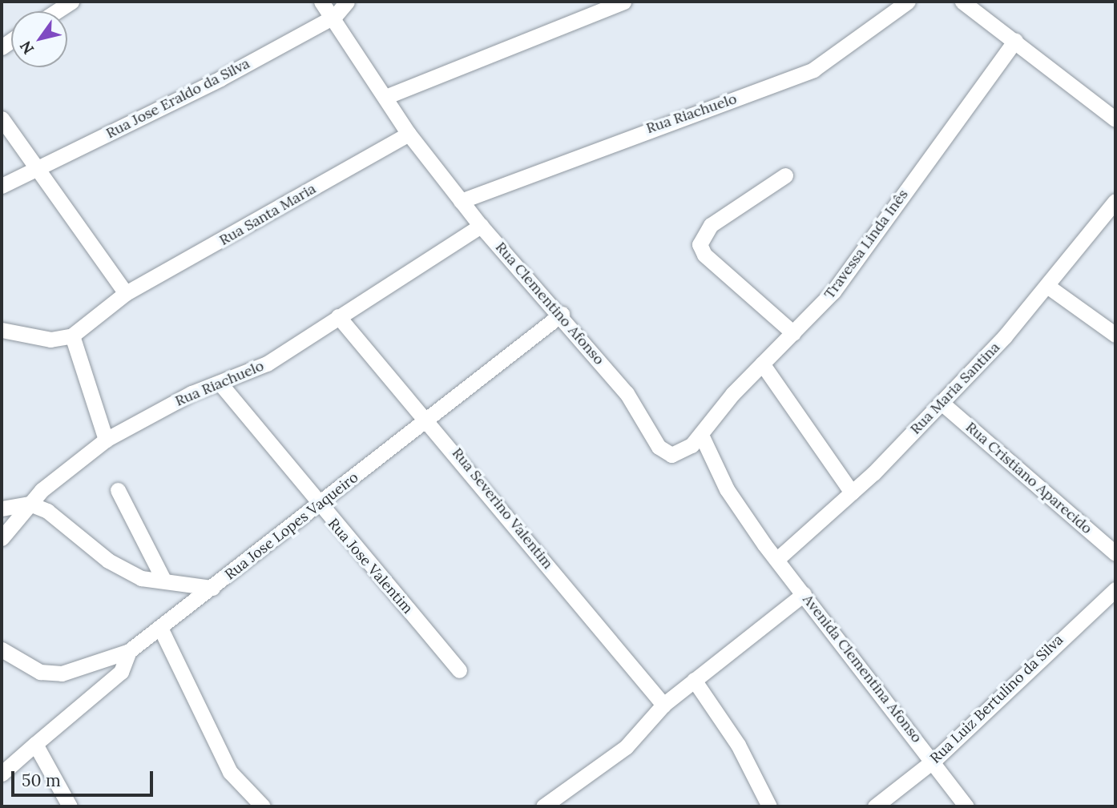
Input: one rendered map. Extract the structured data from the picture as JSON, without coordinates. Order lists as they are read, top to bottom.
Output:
{
  "streets": {
    "street": [
      "Rua Jose Eraldo da Silva",
      "Rua Riachuelo",
      "Rua Santa Maria",
      "Travessa Linda Inês",
      "Rua Clementino Afonso",
      "Rua Maria Santina",
      "Rua Cristiano Aparecido",
      "Rua Severino Valentim",
      "Rua Jose Lopes Vaqueiro",
      "Rua Jose Valentim",
      "Avenida Clementina Afonso",
      "Rua Luiz Bertulino da Silva"
    ]
  },
  "crossings": [
    ["Rua Jose Eraldo da Silva", "Rua Clementino Afonso"],
    ["Rua Riachuelo", "Rua Clementino Afonso"],
    ["Rua Riachuelo", "Rua Severino Valentim"],
    ["Rua Riachuelo", "Rua Jose Valentim"],
    ["Rua Santa Maria", "Rua Clementino Afonso"],
    ["Travessa Linda Inês", "Rua Clementino Afonso"],
    ["Rua Clementino Afonso", "Rua Jose Lopes Vaqueiro"],
    ["Rua Maria Santina", "Rua Cristiano Aparecido"],
    ["Rua Maria Santina", "Avenida Clementina Afonso"],
    ["Rua Severino Valentim", "Rua Jose Lopes Vaqueiro"],
    ["Rua Jose Lopes Vaqueiro", "Rua Jose Valentim"],
    ["Avenida Clementina Afonso", "Rua Luiz Bertulino da Silva"]
  ],
  "scale_bar": "50 m",
  "north": "bottom left"
}
